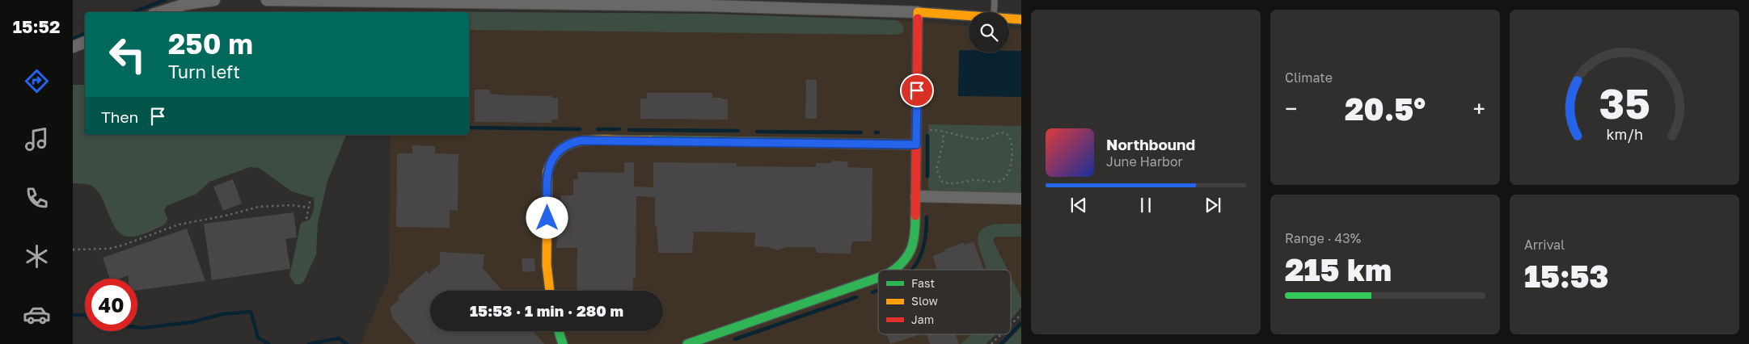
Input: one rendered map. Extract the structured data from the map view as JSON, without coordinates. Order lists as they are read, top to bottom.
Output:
{
  "legend": ["Fast", "Slow", "Jam"],
  "page": {
    "tabs": "15:52",
    "tile": [
      "Climate",
      ["Range · 43%", "215 km"],
      ["Arrival", "15:53"]
    ],
    "turn": ["250 m", "Turn left"],
    "heat": ["−", "20.5°", "+"],
    "then": "Then",
    "song": ["Northbound", "June Harbor"],
    "limit": "40",
    "trip": "15:53 · 1 min · 280 m",
    "gauge": ["35", "km/h"]
  }
}
